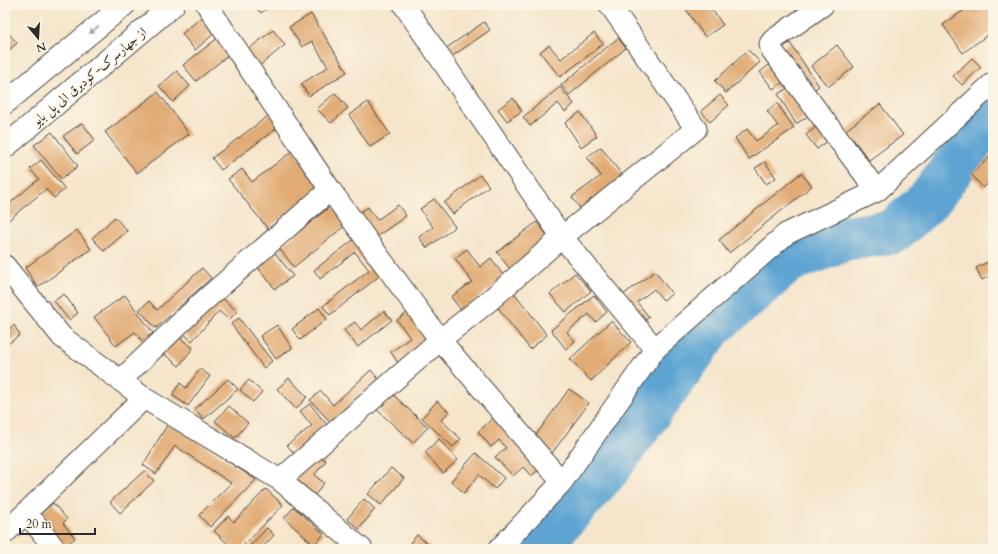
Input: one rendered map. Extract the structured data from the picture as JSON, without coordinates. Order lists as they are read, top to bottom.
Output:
{
  "streets": {
    "street": ["از جهارسرک-کودبرق الی پل بایو"]
  },
  "scale_bar": "20 m",
  "north": "bottom"
}
